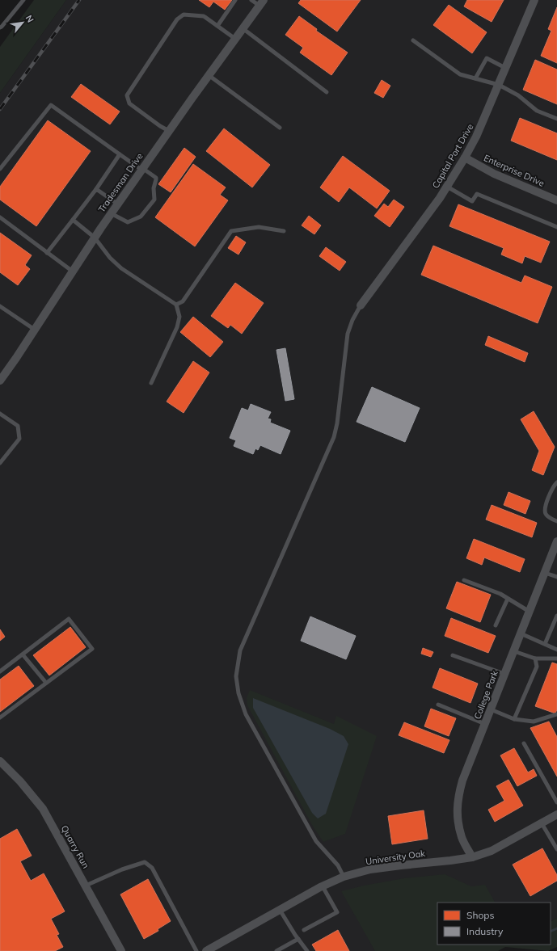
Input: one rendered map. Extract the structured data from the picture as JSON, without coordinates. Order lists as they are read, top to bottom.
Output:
{
  "streets": {
    "street": [
      "Capital Port Drive",
      "Enterprise Drive",
      "Tradesman Drive",
      "College Park",
      "Quarry Run",
      "University Oak"
    ]
  },
  "crossings": [
    ["Capital Port Drive", "Enterprise Drive"],
    ["College Park", "University Oak"]
  ],
  "legend": ["Shops", "Industry"],
  "north": "top right"
}
